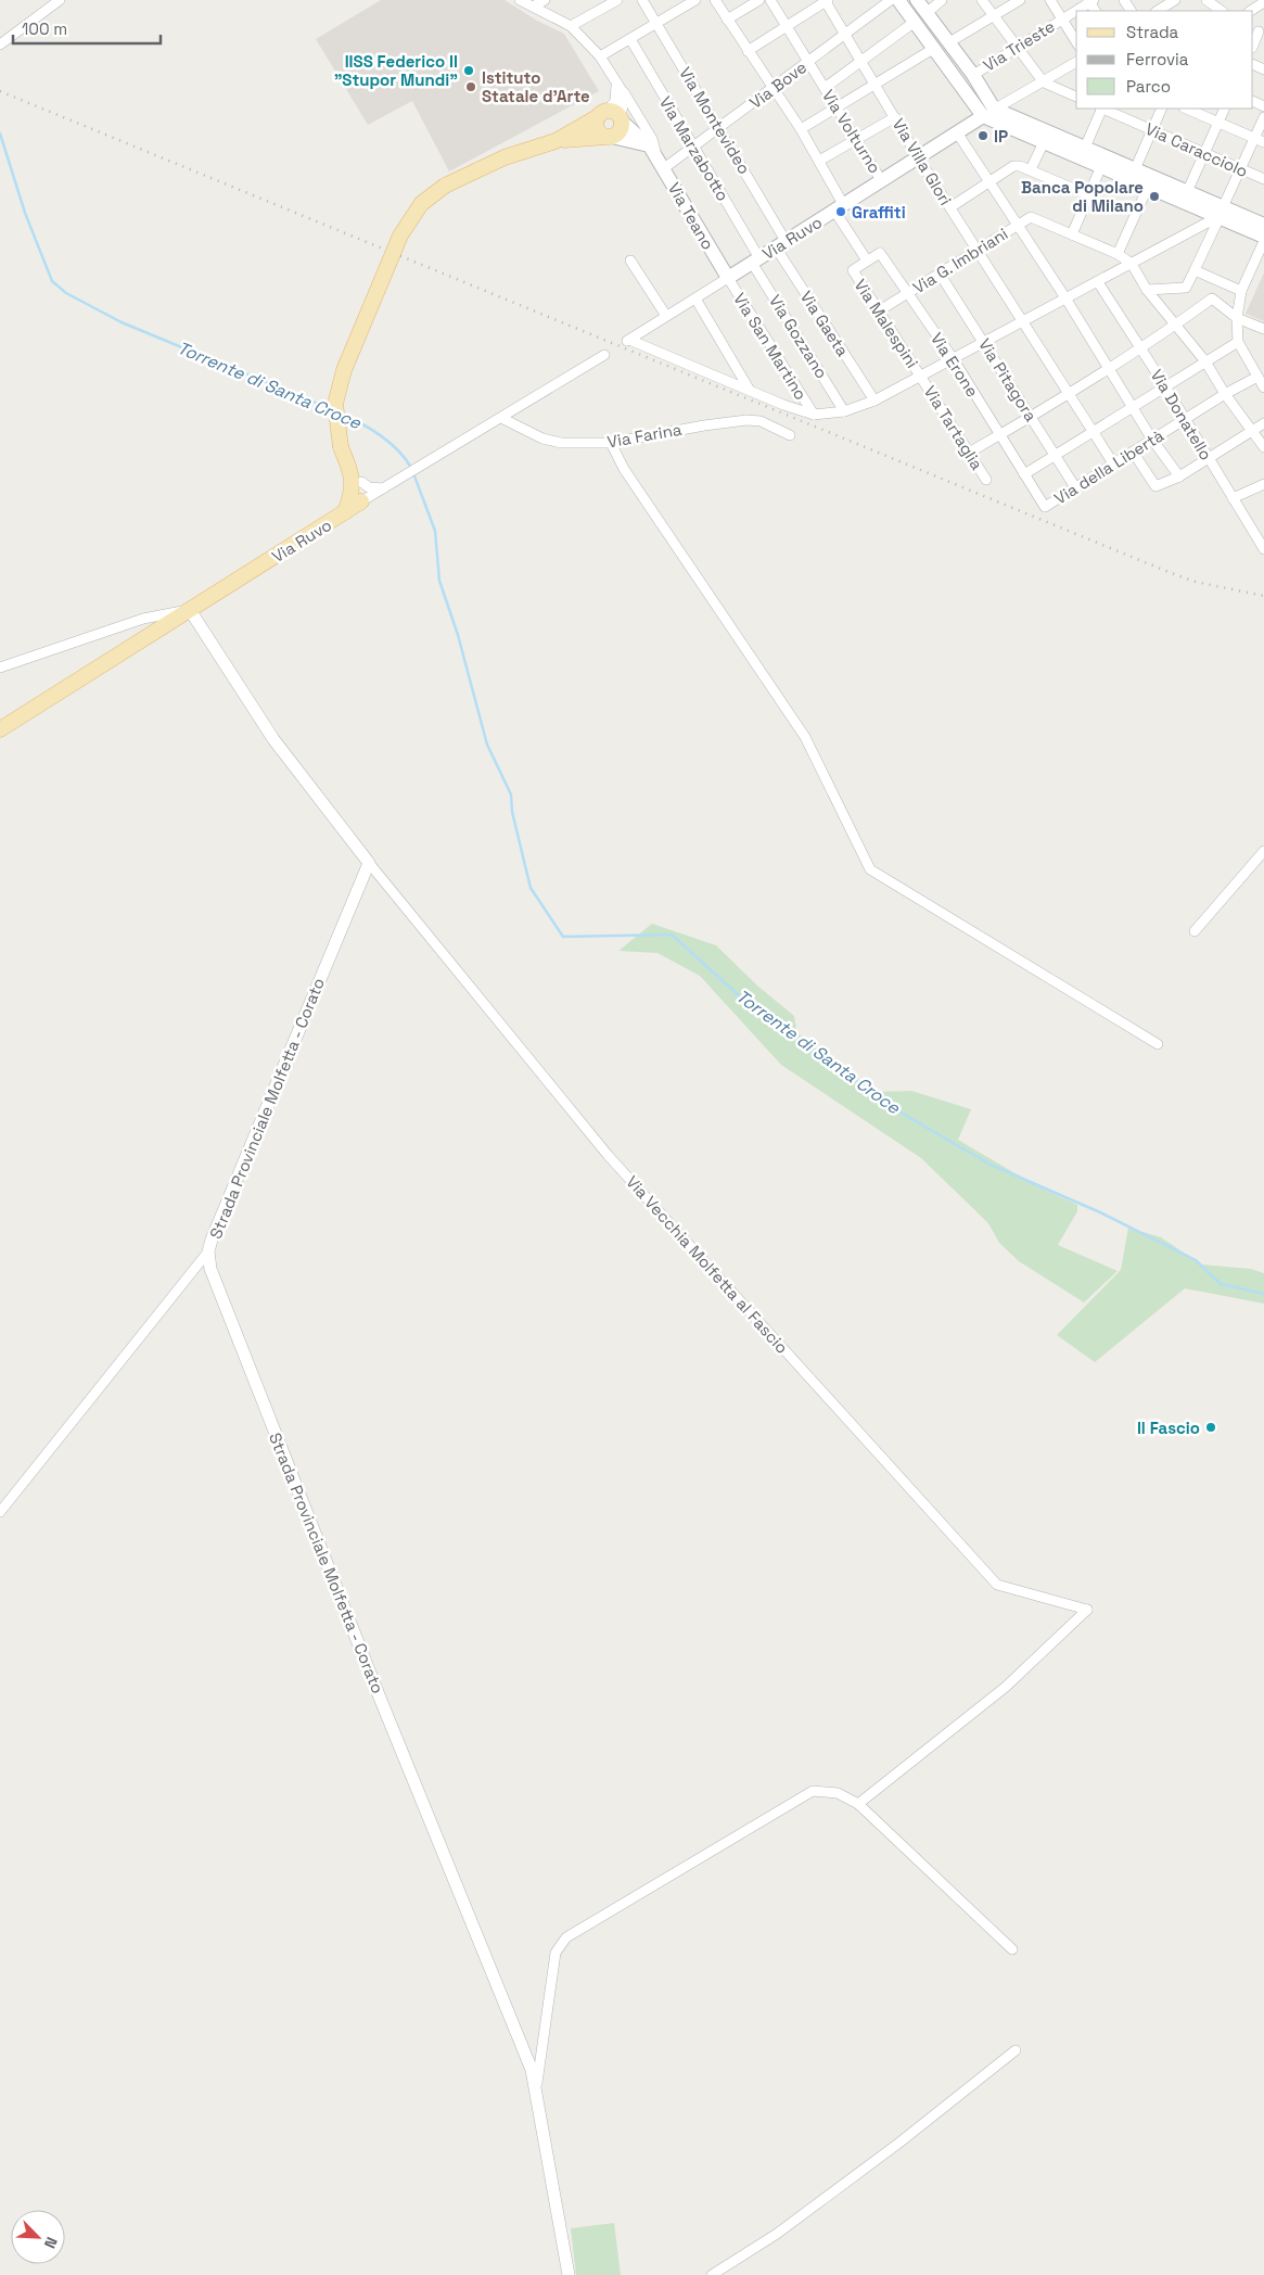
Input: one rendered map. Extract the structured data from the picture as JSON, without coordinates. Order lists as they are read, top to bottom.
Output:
{
  "streets": {
    "main road": ["Via Teano", "Via Ruvo"],
    "street": [
      "Via Trieste",
      "Via Bove",
      "Via Montevideo",
      "Via Volturno",
      "Via Marzabotto",
      "Via Caracciolo",
      "Via Villa Glori",
      "Via G. Imbriani",
      "Via Gaeta",
      "Via Malespini",
      "Via Gozzano",
      "Via San Martino",
      "Via Erone",
      "Via Pitagora",
      "Via Donatello",
      "Via Tartaglia",
      "Via Farina",
      "Via della Libertà",
      "Strada Provinciale Molfetta - Corato",
      "Via Vecchia Molfetta al Fascio"
    ]
  },
  "crossings": [
    ["Via Bove", "Via Montevideo"],
    ["Via Bove", "Via Volturno"],
    ["Via Bove", "Via Marzabotto"],
    ["Via Bove", "Via Villa Glori"],
    ["Via Bove", "Via Teano"],
    ["Via Montevideo", "Via Ruvo"],
    ["Via Montevideo", "Via Gaeta"],
    ["Via Volturno", "Via Ruvo"],
    ["Via Marzabotto", "Via Ruvo"],
    ["Via Marzabotto", "Via Gozzano"],
    ["Via Villa Glori", "Via Ruvo"],
    ["Via Villa Glori", "Via G. Imbriani"],
    ["Via Villa Glori", "Via della Libertà"],
    ["Via Teano", "Via Ruvo"],
    ["Via Teano", "Via San Martino"],
    ["Via Ruvo", "Via Gaeta"],
    ["Via Ruvo", "Via Gozzano"],
    ["Via Ruvo", "Via San Martino"],
    ["Via Ruvo", "Via Farina"],
    ["Via G. Imbriani", "Via Malespini"],
    ["Via G. Imbriani", "Via Erone"],
    ["Via G. Imbriani", "Via Pitagora"],
    ["Via Malespini", "Via Erone"],
    ["Via Malespini", "Via Tartaglia"],
    ["Via Erone", "Via della Libertà"],
    ["Via Pitagora", "Via della Libertà"],
    ["Via Donatello", "Via della Libertà"],
    ["Strada Provinciale Molfetta - Corato", "Via Vecchia Molfetta al Fascio"]
  ],
  "water": ["Torrente di Santa Croce"],
  "places": [
    "IISS Federico II \"Stupor Mundi\"",
    "Istituto Statale d'Arte",
    "IP",
    "Banca Popolare di Milano",
    "Graffiti",
    "Il Fascio"
  ],
  "legend": ["Strada", "Ferrovia", "Parco"],
  "scale_bar": "100 m",
  "north": "bottom right"
}
